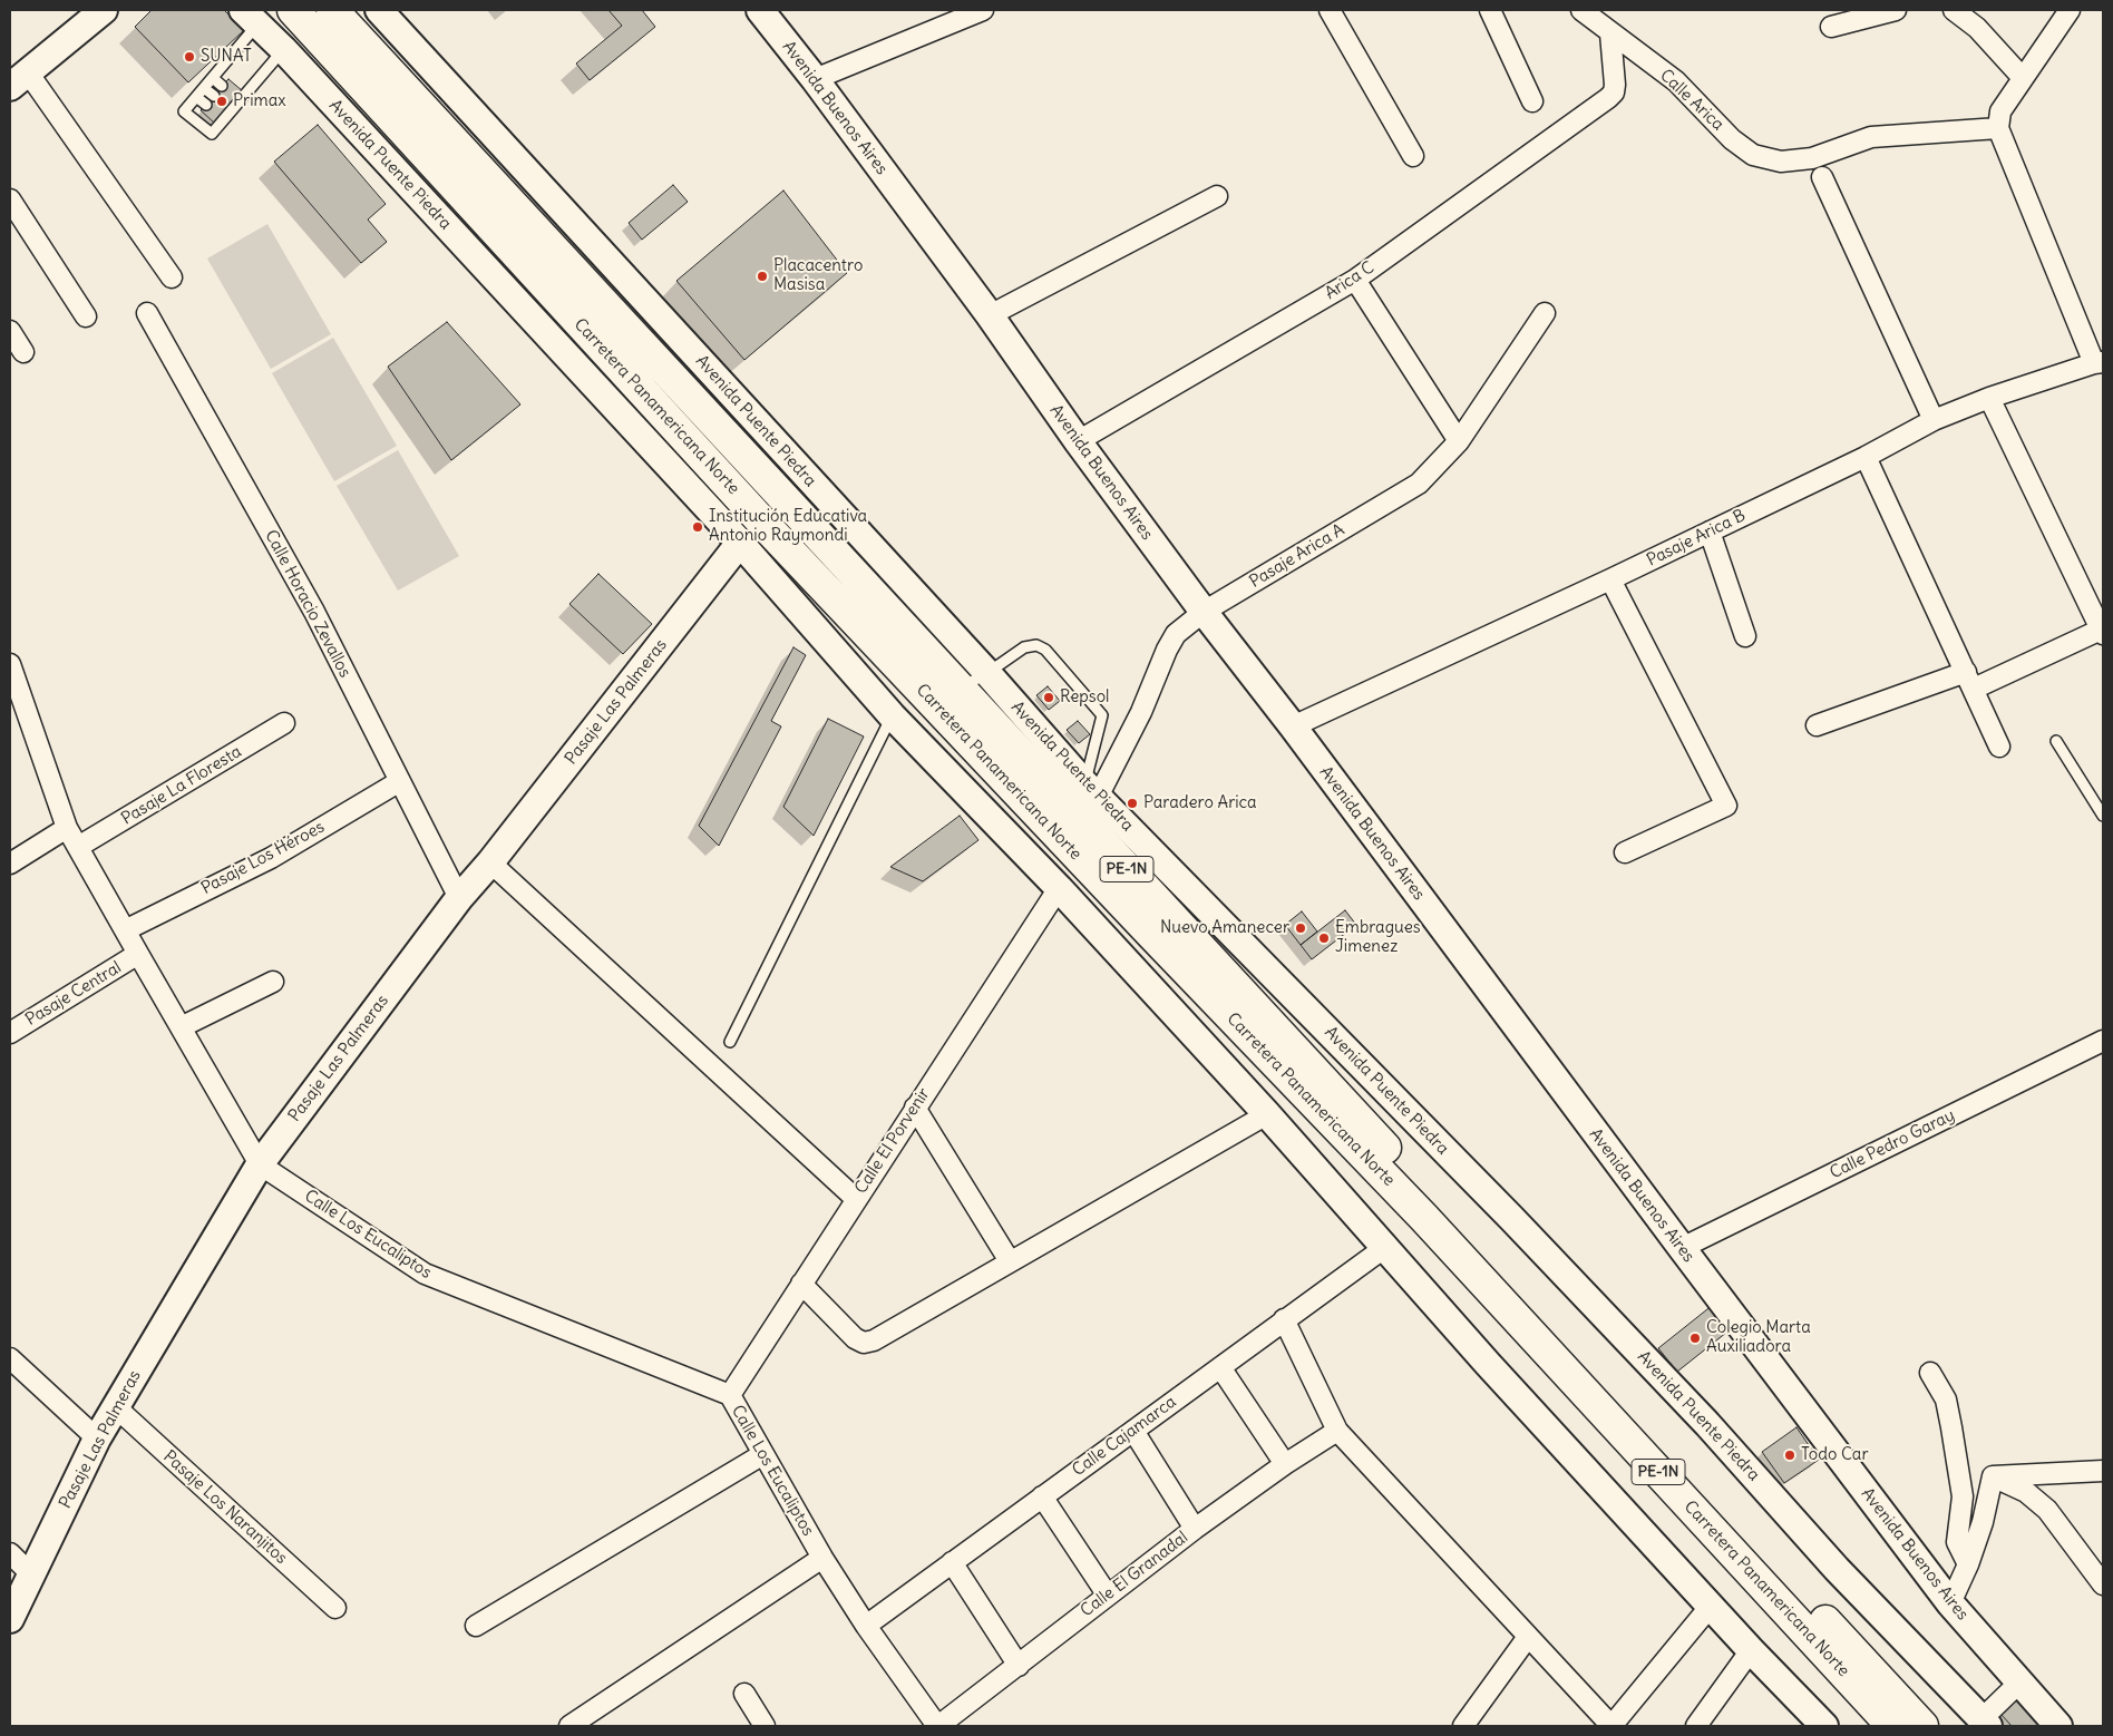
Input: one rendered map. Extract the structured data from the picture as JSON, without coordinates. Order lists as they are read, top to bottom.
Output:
{
  "streets": {
    "highway": ["Carretera Panamericana Norte", "PE-1N"],
    "main road": ["Avenida Buenos Aires", "Avenida Puente Piedra", "Pasaje Las Palmeras"],
    "street": [
      "Calle Arica",
      "Arica C",
      "Pasaje Arica B",
      "Pasaje Arica A",
      "Calle Horacio Zevallos",
      "Pasaje La Floresta",
      "Pasaje Los Héroes",
      "Pasaje Central",
      "Calle El Porvenir",
      "Calle Pedro Garay",
      "Calle Los Eucaliptos",
      "Calle Cajamarca",
      "Pasaje Los Naranjitos",
      "Calle El Granadal"
    ]
  },
  "crossings": [
    ["Calle Arica", "Arica C"],
    ["Avenida Buenos Aires", "Arica C"],
    ["Avenida Buenos Aires", "Pasaje Arica B"],
    ["Avenida Buenos Aires", "Pasaje Arica A"],
    ["Avenida Buenos Aires", "Calle Pedro Garay"],
    ["Avenida Puente Piedra", "Carretera Panamericana Norte"],
    ["Avenida Puente Piedra", "Pasaje Arica A"],
    ["Avenida Puente Piedra", "Pasaje Las Palmeras"],
    ["Avenida Puente Piedra", "Calle El Porvenir"],
    ["Avenida Puente Piedra", "Calle Cajamarca"],
    ["Carretera Panamericana Norte", "Pasaje Arica A"],
    ["Calle Horacio Zevallos", "Pasaje Las Palmeras"],
    ["Calle Horacio Zevallos", "Pasaje Los Héroes"],
    ["Pasaje Las Palmeras", "Calle Los Eucaliptos"],
    ["Pasaje Las Palmeras", "Pasaje Los Naranjitos"],
    ["Pasaje La Floresta", "Calle Los Eucaliptos"],
    ["Pasaje Los Héroes", "Calle Los Eucaliptos"],
    ["Pasaje Central", "Calle Los Eucaliptos"],
    ["Calle El Porvenir", "Calle Los Eucaliptos"],
    ["Calle Los Eucaliptos", "Calle Cajamarca"],
    ["Calle Los Eucaliptos", "Calle El Granadal"]
  ],
  "places": [
    "SUNAT",
    "Primax",
    "Placacentro Masisa",
    "Institución Educativa Antonio Raymondi",
    "Repsol",
    "Paradero Arica",
    "Nuevo Amanecer",
    "Embragues Jimenez",
    "Colegio Marta Auxiliadora",
    "Todo Car"
  ]
}
